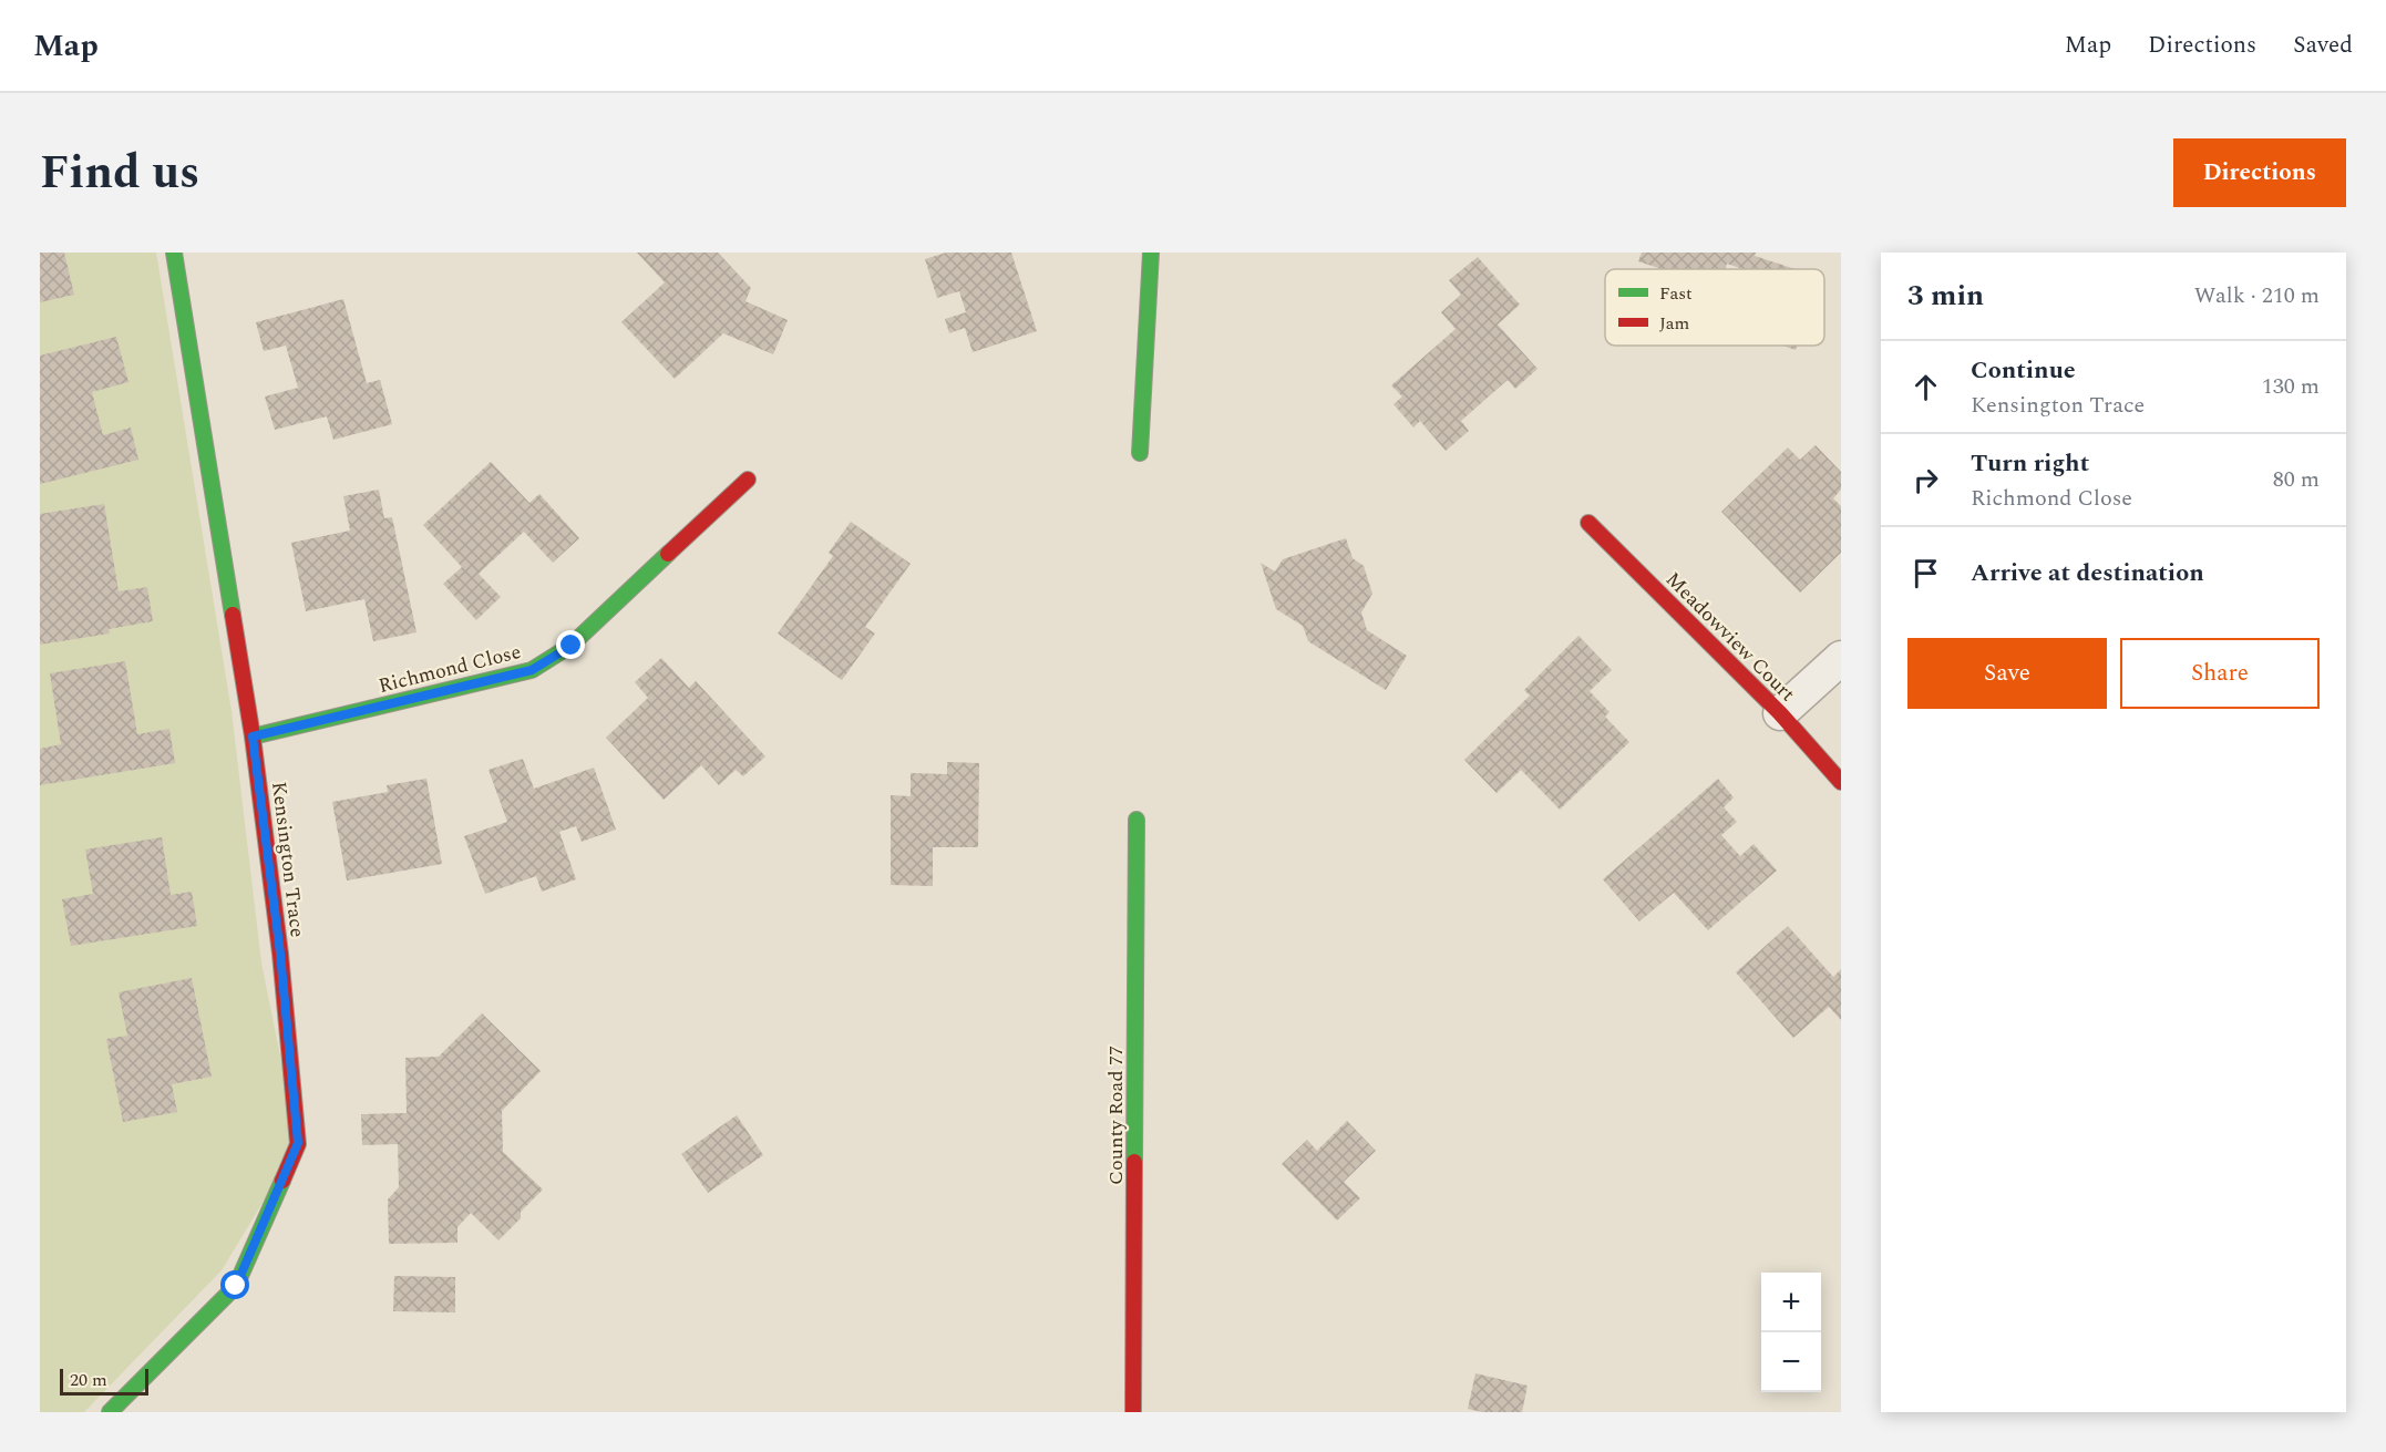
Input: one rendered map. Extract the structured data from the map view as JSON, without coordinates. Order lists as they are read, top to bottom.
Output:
{
  "streets": {
    "street": [
      "Meadowview Court",
      "Richmond Close",
      "Kensington Trace",
      "County Road 77"
    ]
  },
  "crossings": [
    ["Richmond Close", "Kensington Trace"]
  ],
  "legend": ["Fast", "Jam"],
  "scale_bar": "20 m",
  "page": {
    "header": "Map",
    "nav": ["Map", "Directions", "Saved"],
    "title": "Find us",
    "buttons": [
      "Directions",
      ["Save", "Share"]
    ],
    "heading": ["3 min", "Walk · 210 m"],
    "list": [
      ["Continue", "Kensington Trace", "130 m"],
      ["Turn right", "Richmond Close", "80 m"],
      "Arrive at destination"
    ],
    "map_buttons": ["+", "−"],
    "scale": "20 m"
  }
}
